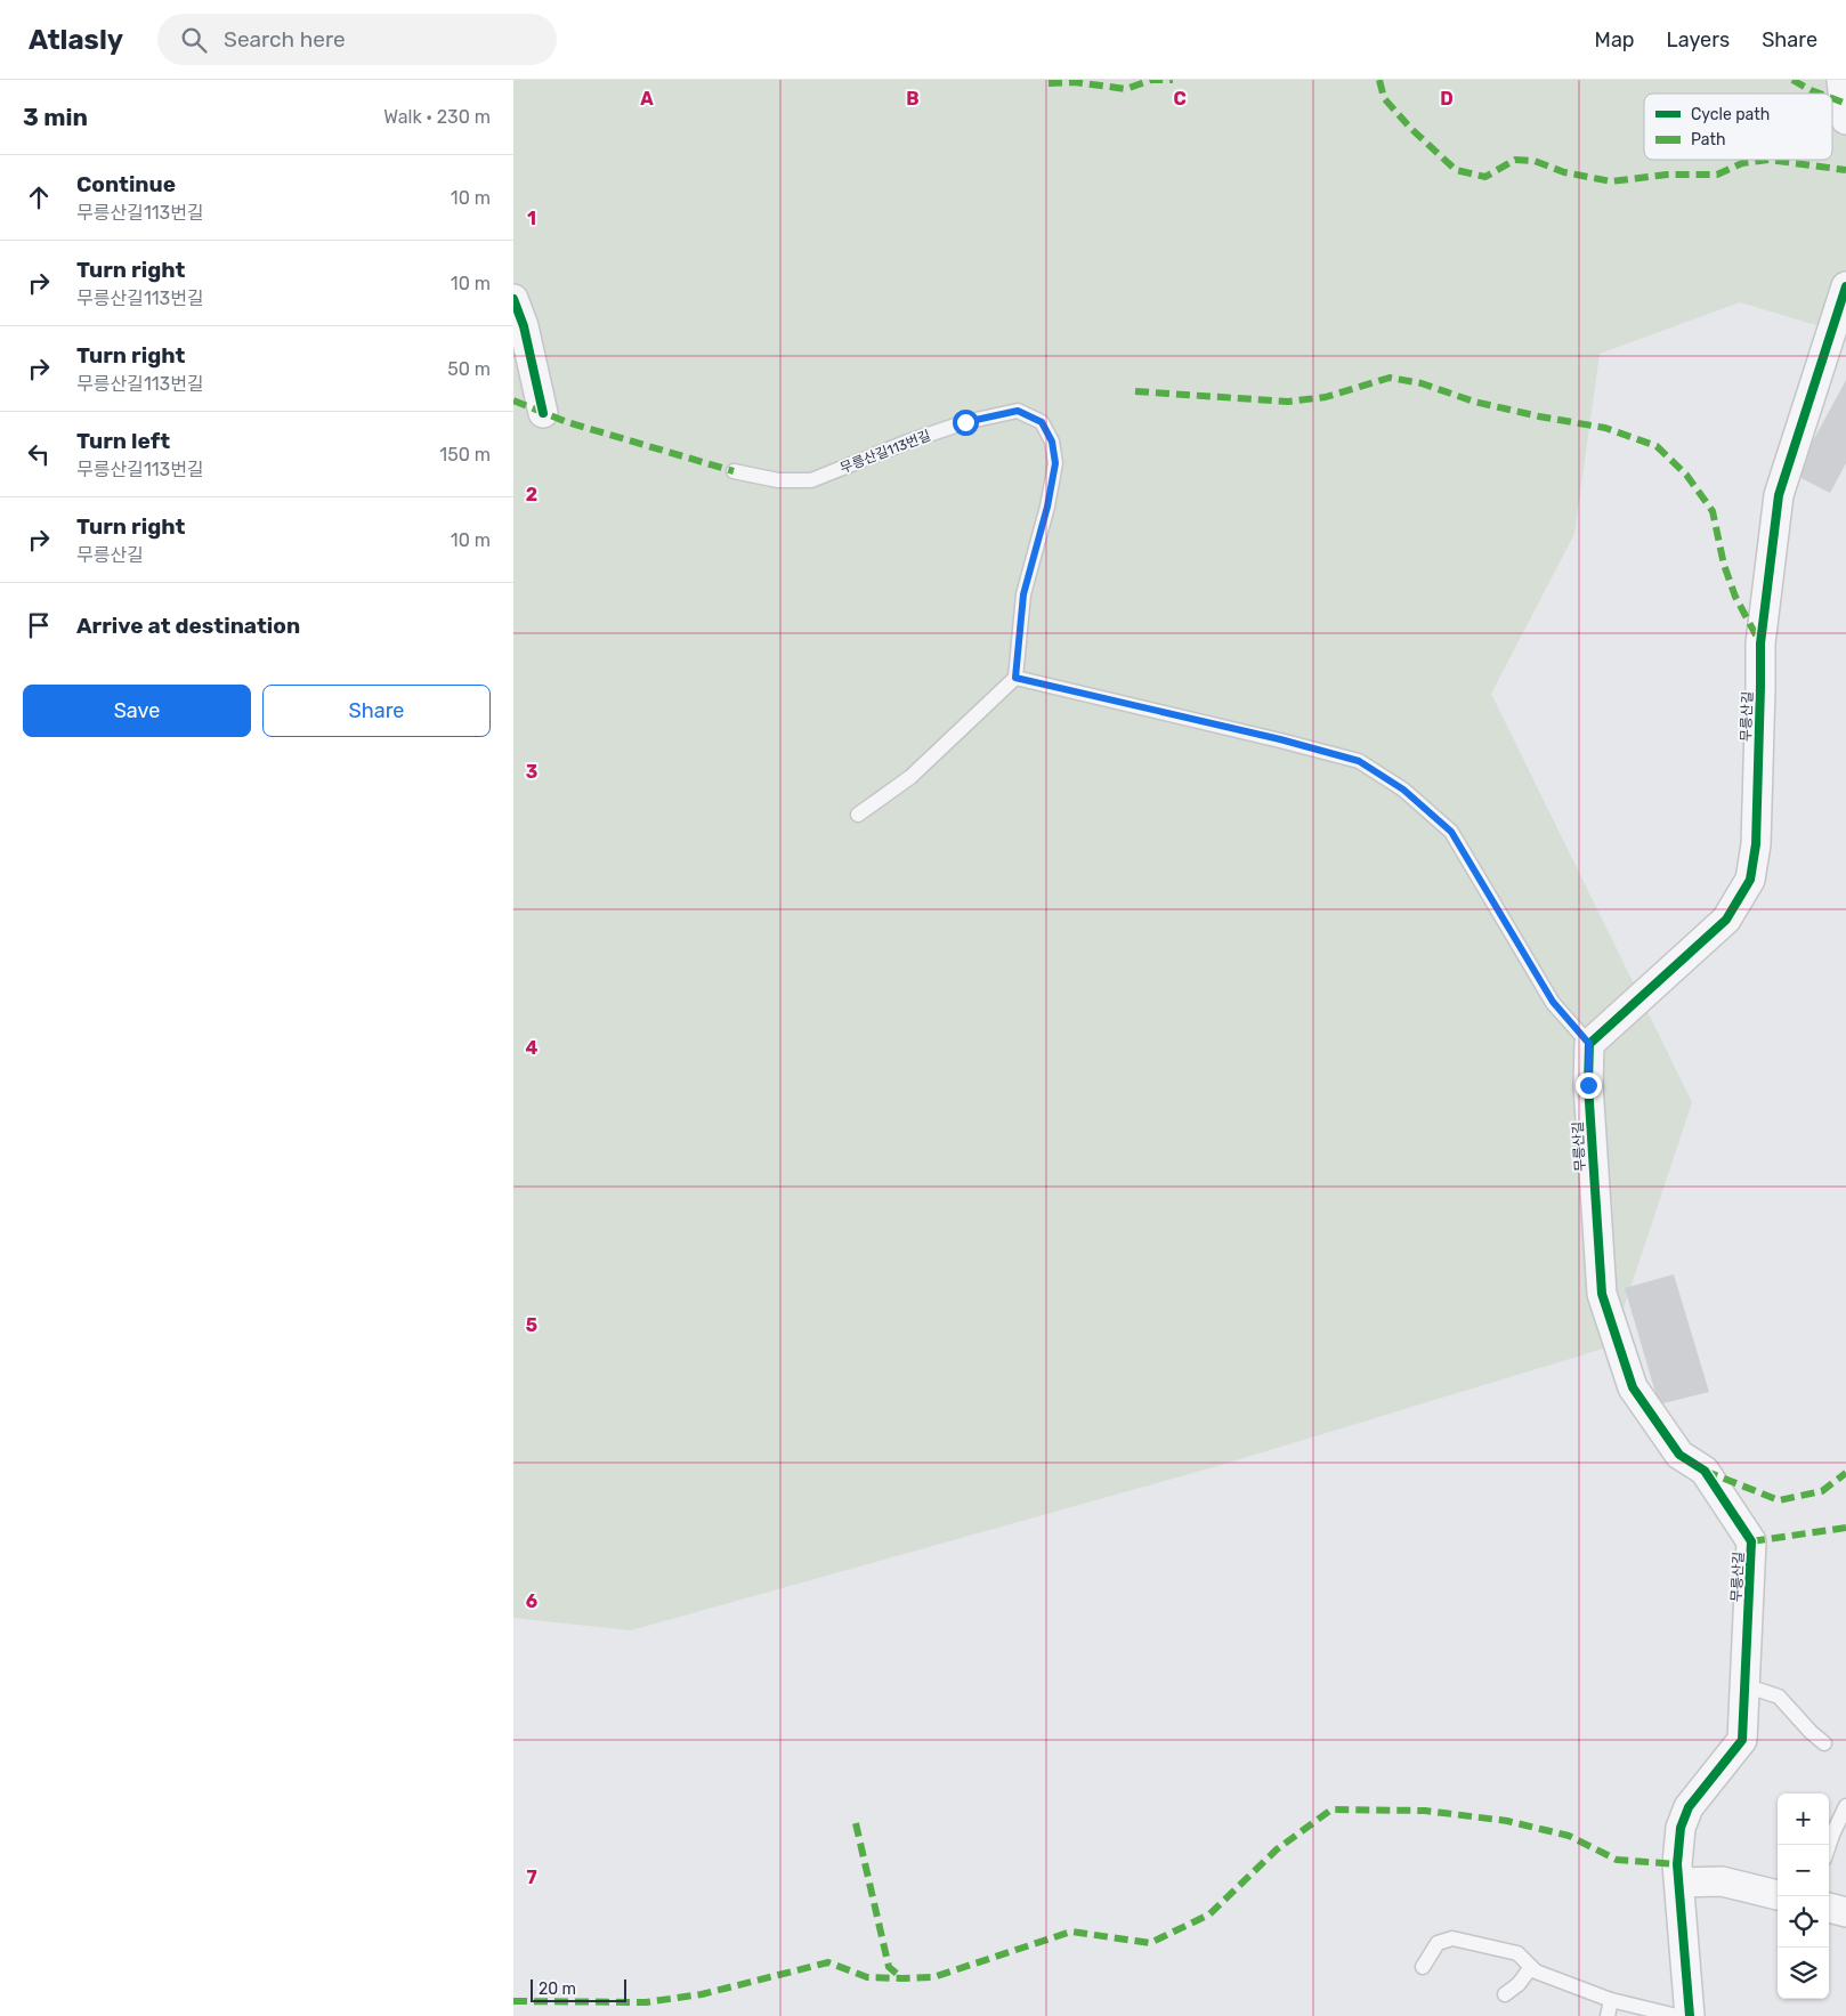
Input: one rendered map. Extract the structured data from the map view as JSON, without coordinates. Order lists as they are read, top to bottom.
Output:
{
  "streets": {
    "street": ["무릉산길"],
    "lane": ["무릉산길113번길"]
  },
  "legend": ["Cycle path", "Path"],
  "scale_bar": "20 m",
  "page": {
    "header": "Atlasly",
    "search": "Search here",
    "nav": ["Map", "Layers", "Share"],
    "heading": ["3 min", "Walk · 230 m"],
    "list": [
      ["Continue", "무릉산길113번길", "10 m"],
      ["Turn right", "무릉산길113번길", "10 m"],
      ["Turn right", "무릉산길113번길", "50 m"],
      ["Turn left", "무릉산길113번길", "150 m"],
      ["Turn right", "무릉산길", "10 m"],
      "Arrive at destination"
    ],
    "buttons": ["Save", "Share"],
    "map_buttons": ["+", "−"],
    "scale": "20 m"
  },
  "grid": {
    "columns": [
      "A",
      "B",
      "C",
      "D"
    ],
    "rows": [
      "1",
      "2",
      "3",
      "4",
      "5",
      "6",
      "7"
    ]
  }
}
